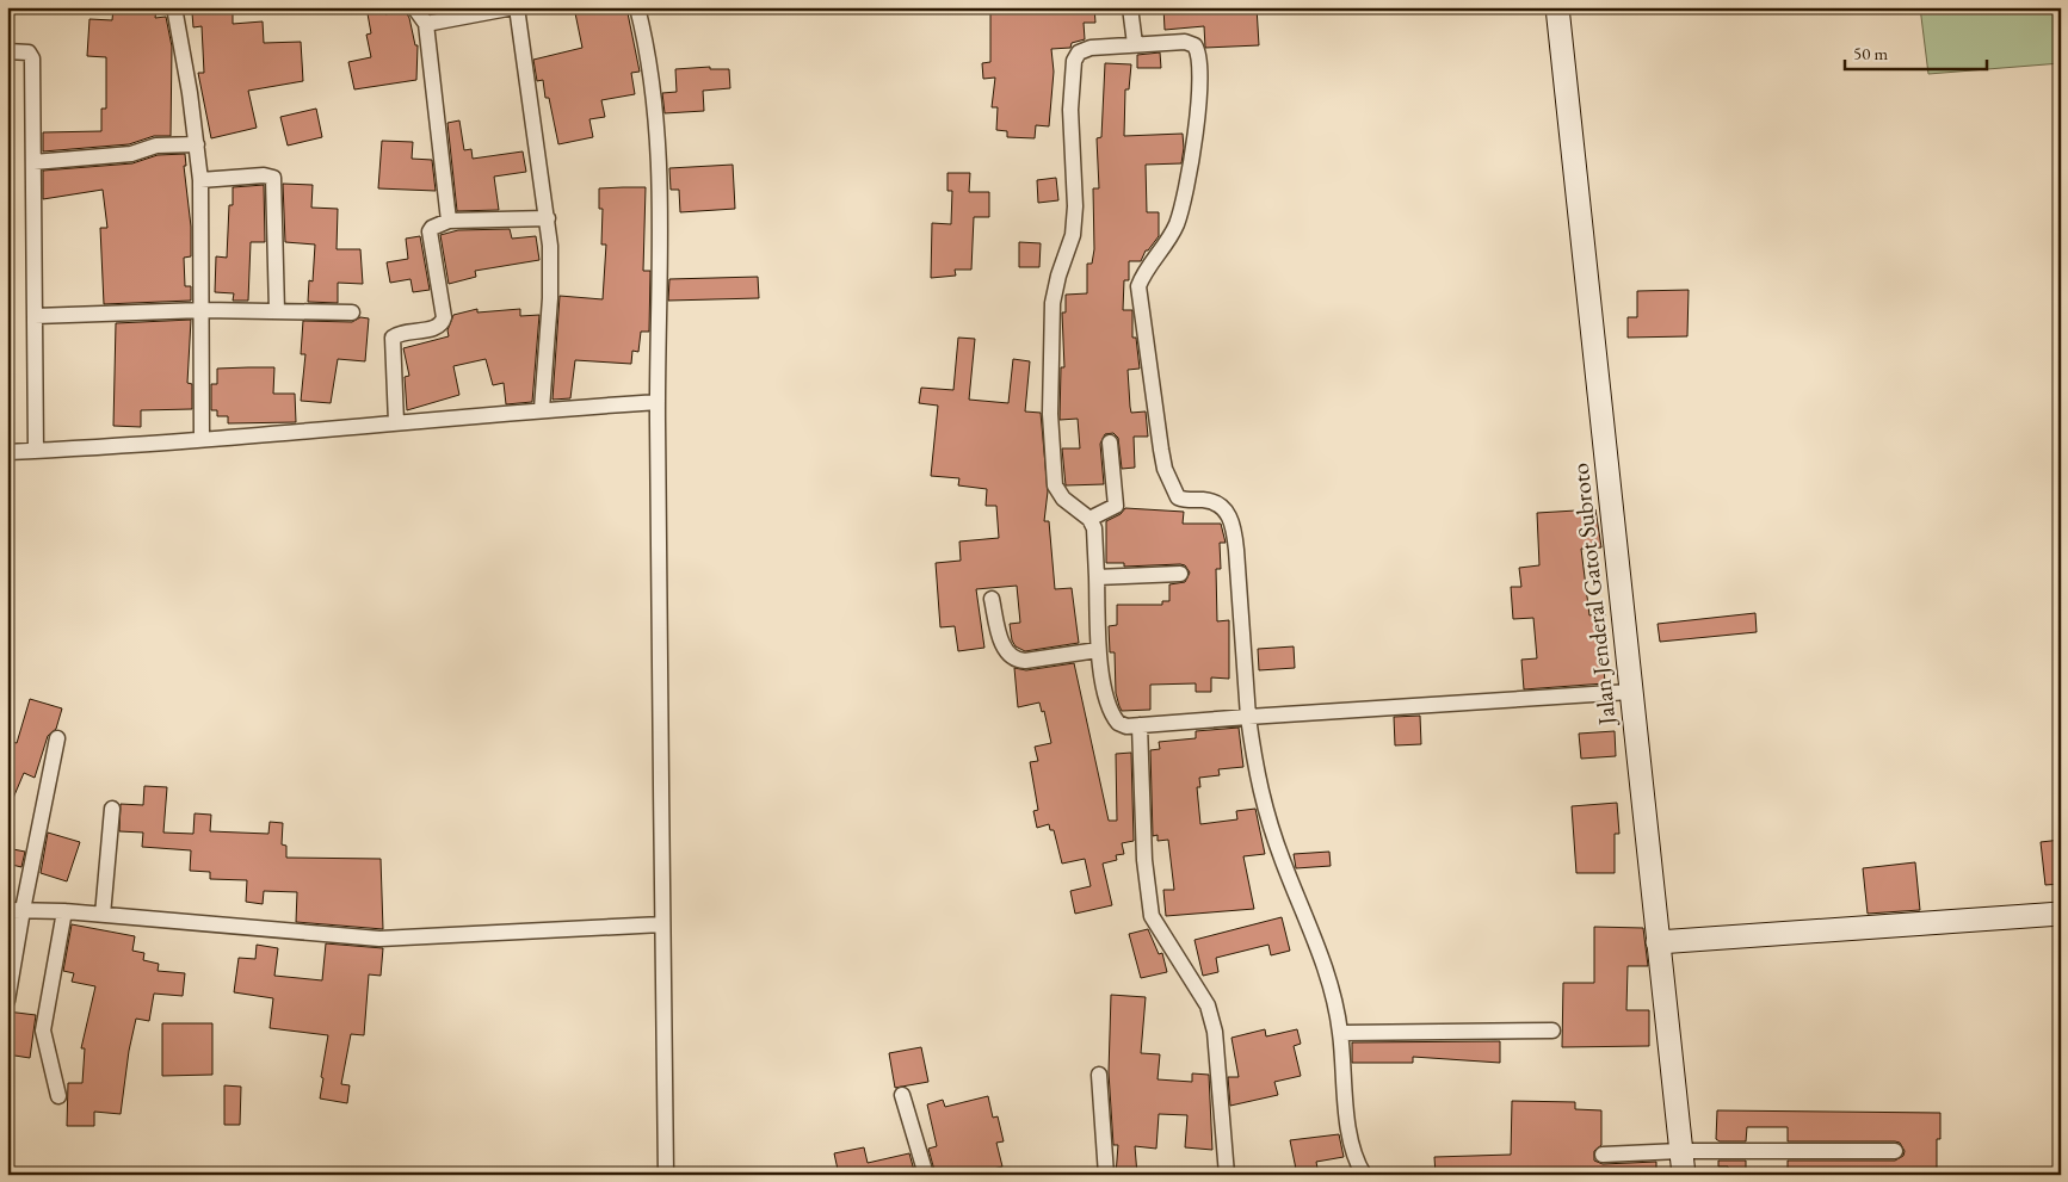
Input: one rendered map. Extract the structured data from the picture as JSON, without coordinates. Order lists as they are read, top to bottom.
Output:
{
  "streets": {
    "main road": ["Jalan Jenderal Gatot Subroto"]
  },
  "scale_bar": "50 m"
}
